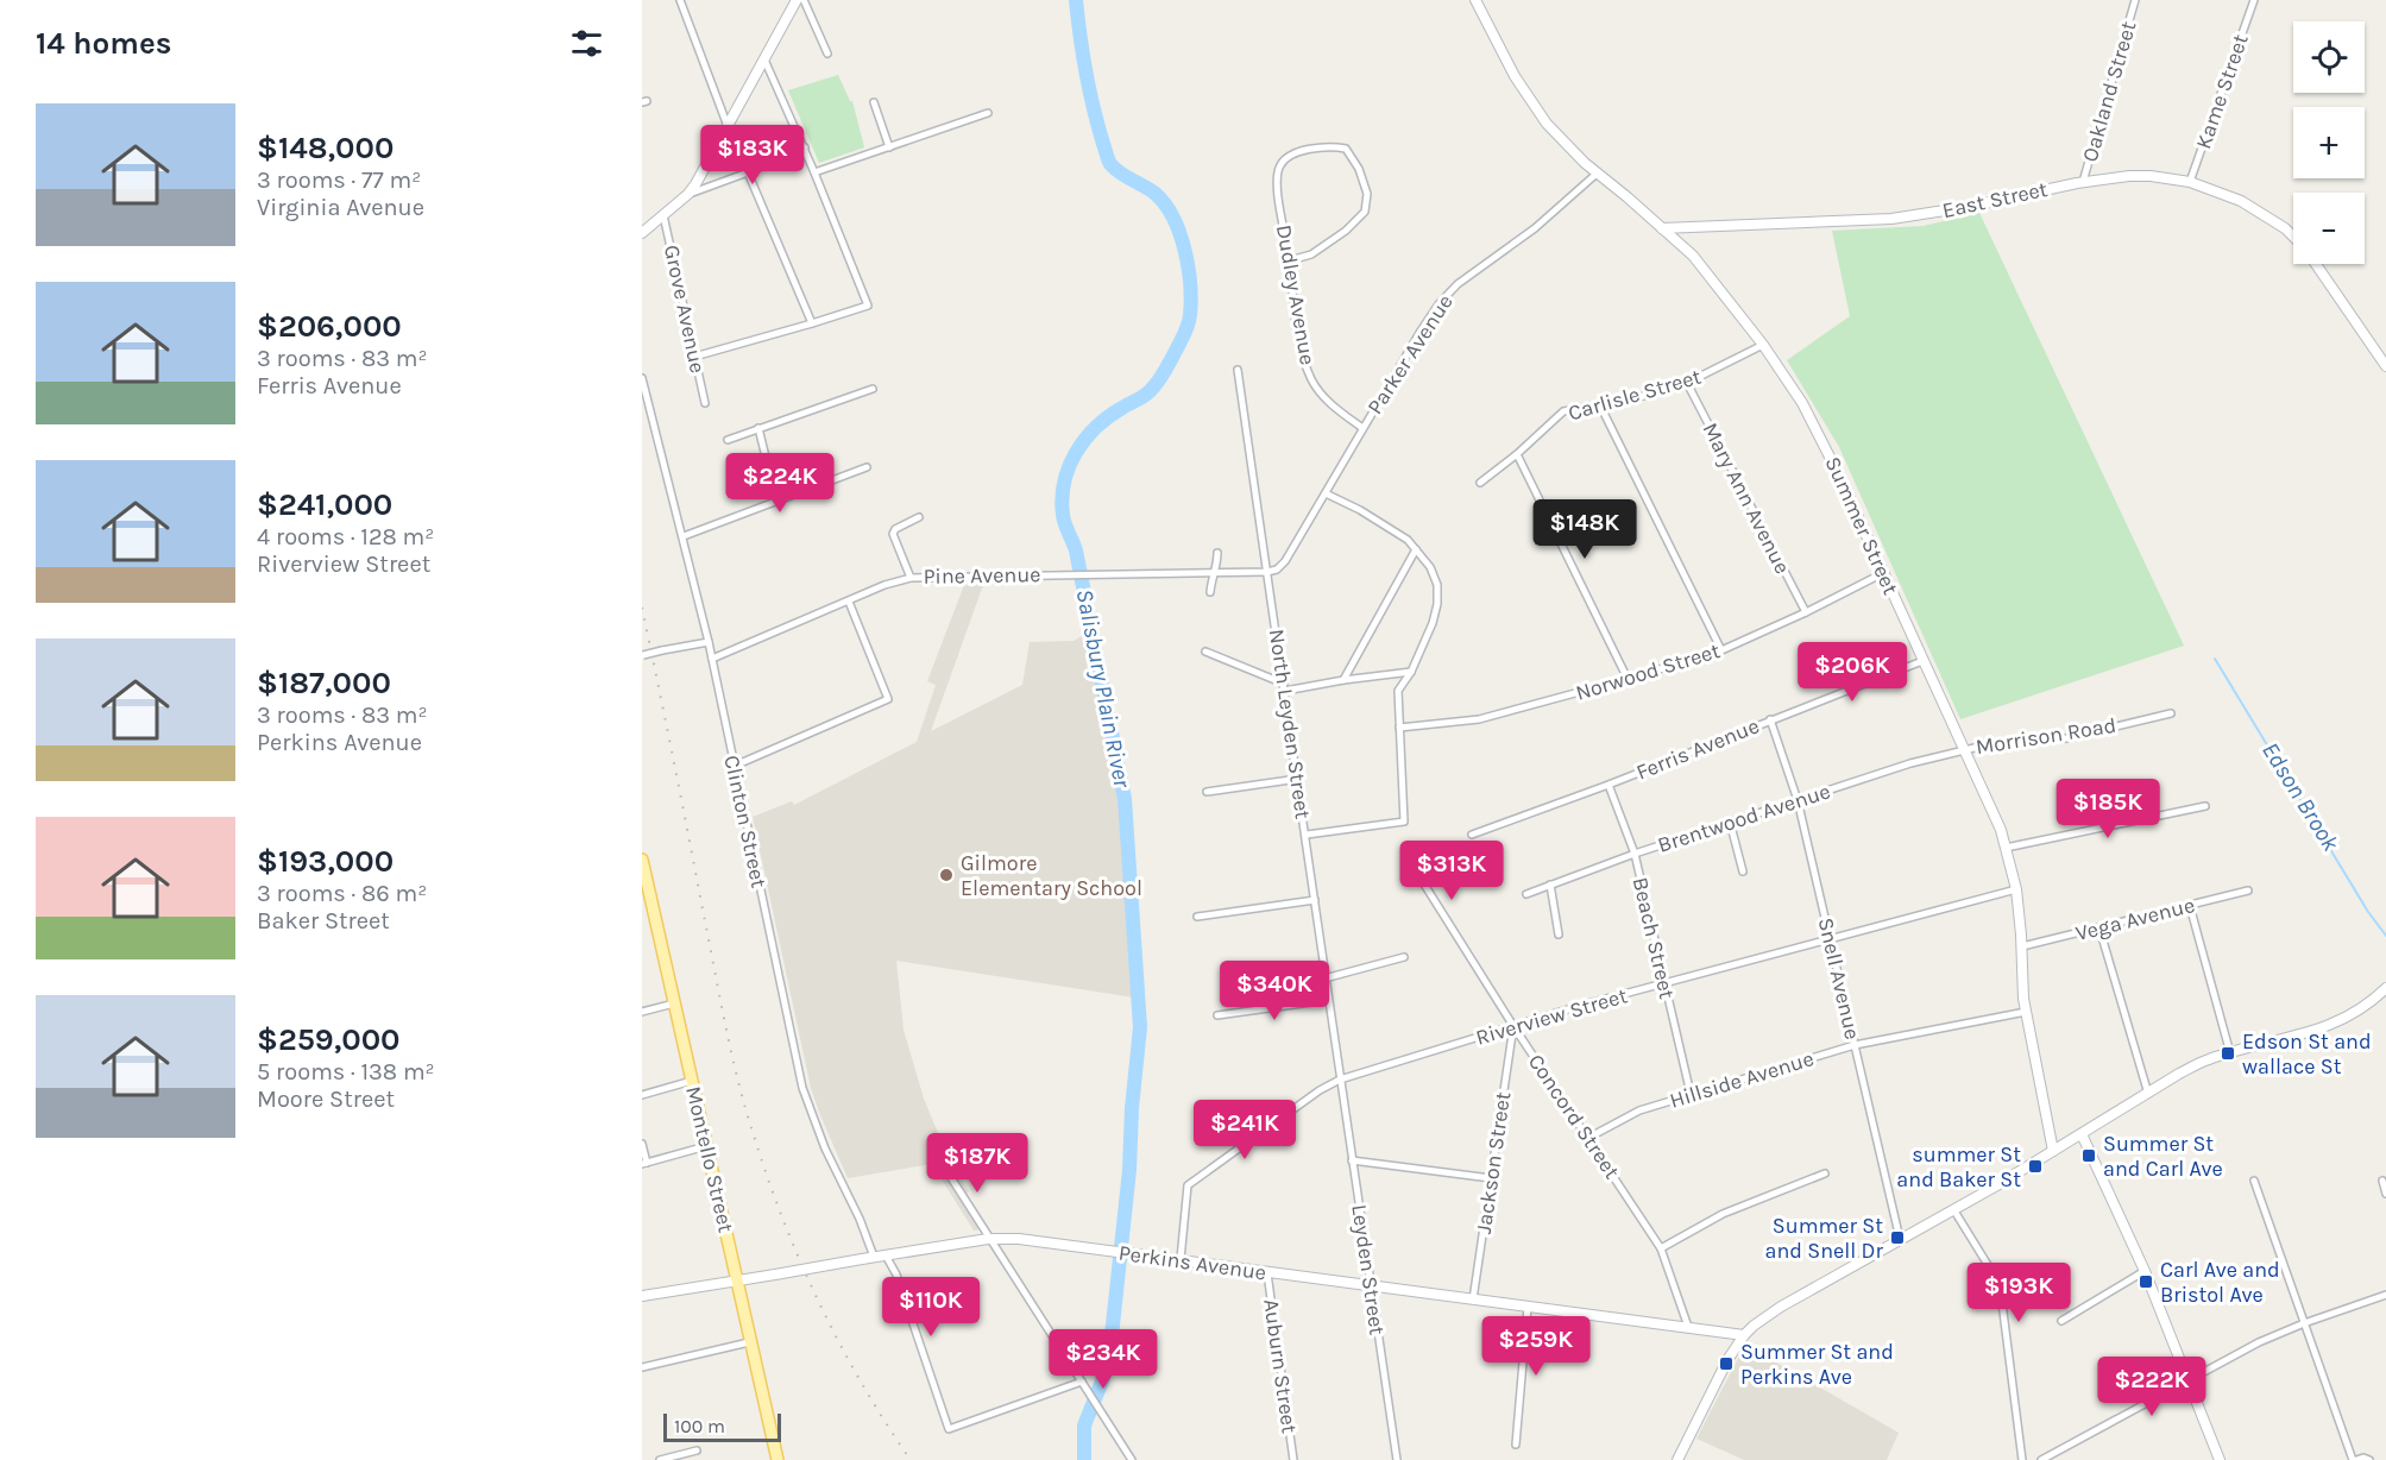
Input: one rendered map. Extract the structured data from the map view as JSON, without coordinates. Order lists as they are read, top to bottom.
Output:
{
  "streets": {
    "main road": ["Montello Street"],
    "street": [
      "Oakland Street",
      "Kame Street",
      "East Street",
      "Dudley Avenue",
      "Grove Avenue",
      "Parker Avenue",
      "Carlisle Street",
      "Mary Ann Avenue",
      "Summer Street",
      "Pine Avenue",
      "Norwood Street",
      "North Leyden Street",
      "Morrison Road",
      "Ferris Avenue",
      "Brentwood Avenue",
      "Clinton Street",
      "Vega Avenue",
      "Beach Street",
      "Snell Avenue",
      "Riverview Street",
      "Hillside Avenue",
      "Concord Street",
      "Jackson Street",
      "Perkins Avenue",
      "Leyden Street",
      "Auburn Street"
    ]
  },
  "crossings": [
    ["Oakland Street", "East Street"],
    ["Kame Street", "East Street"],
    ["East Street", "Summer Street"],
    ["Dudley Avenue", "Parker Avenue"],
    ["Parker Avenue", "Summer Street"],
    ["Parker Avenue", "Pine Avenue"],
    ["Parker Avenue", "North Leyden Street"],
    ["Carlisle Street", "Mary Ann Avenue"],
    ["Carlisle Street", "Summer Street"],
    ["Mary Ann Avenue", "Norwood Street"],
    ["Summer Street", "Norwood Street"],
    ["Summer Street", "Morrison Road"],
    ["Summer Street", "Ferris Avenue"],
    ["Summer Street", "Brentwood Avenue"],
    ["Summer Street", "Vega Avenue"],
    ["Summer Street", "Riverview Street"],
    ["Summer Street", "Hillside Avenue"],
    ["Pine Avenue", "North Leyden Street"],
    ["Pine Avenue", "Clinton Street"],
    ["North Leyden Street", "Riverview Street"],
    ["North Leyden Street", "Leyden Street"],
    ["Morrison Road", "Brentwood Avenue"],
    ["Ferris Avenue", "Beach Street"],
    ["Ferris Avenue", "Snell Avenue"],
    ["Brentwood Avenue", "Beach Street"],
    ["Brentwood Avenue", "Snell Avenue"],
    ["Clinton Street", "Perkins Avenue"],
    ["Beach Street", "Riverview Street"],
    ["Beach Street", "Hillside Avenue"],
    ["Snell Avenue", "Riverview Street"],
    ["Snell Avenue", "Hillside Avenue"],
    ["Riverview Street", "Concord Street"],
    ["Riverview Street", "Jackson Street"],
    ["Riverview Street", "Perkins Avenue"],
    ["Riverview Street", "Leyden Street"],
    ["Hillside Avenue", "Concord Street"],
    ["Concord Street", "Jackson Street"],
    ["Concord Street", "Perkins Avenue"],
    ["Montello Street", "Perkins Avenue"],
    ["Jackson Street", "Perkins Avenue"],
    ["Perkins Avenue", "Leyden Street"],
    ["Perkins Avenue", "Auburn Street"]
  ],
  "water": ["Salisbury Plain River", "Edson Brook"],
  "places": {
    "other": ["Gilmore Elementary School"],
    "transit": [
      "Edson St and wallace St",
      "Summer St and Carl Ave",
      "summer St and Baker St",
      "Summer St and Snell Dr",
      "Carl Ave and Bristol Ave",
      "Summer St and Perkins Ave"
    ]
  },
  "scale_bar": "100 m",
  "page": {
    "heading": "14 homes",
    "map_buttons": ["+", "−"],
    "list": [
      {
        "name": "$148,000",
        "note": "3 rooms · 77 m² · Virginia Avenue"
      },
      {
        "name": "$206,000",
        "note": "3 rooms · 83 m² · Ferris Avenue"
      },
      {
        "name": "$241,000",
        "note": "4 rooms · 128 m² · Riverview Street"
      },
      {
        "name": "$187,000",
        "note": "3 rooms · 83 m² · Perkins Avenue"
      },
      {
        "name": "$193,000",
        "note": "3 rooms · 86 m² · Baker Street"
      },
      {
        "name": "$259,000",
        "note": "5 rooms · 138 m² · Moore Street"
      }
    ],
    "price": [
      "$183K",
      "$224K",
      "$148K",
      "$206K",
      "$185K",
      "$313K",
      "$340K",
      "$241K",
      "$187K",
      "$193K",
      "$110K",
      "$259K",
      "$234K",
      "$222K"
    ],
    "scale": "100 m"
  }
}
